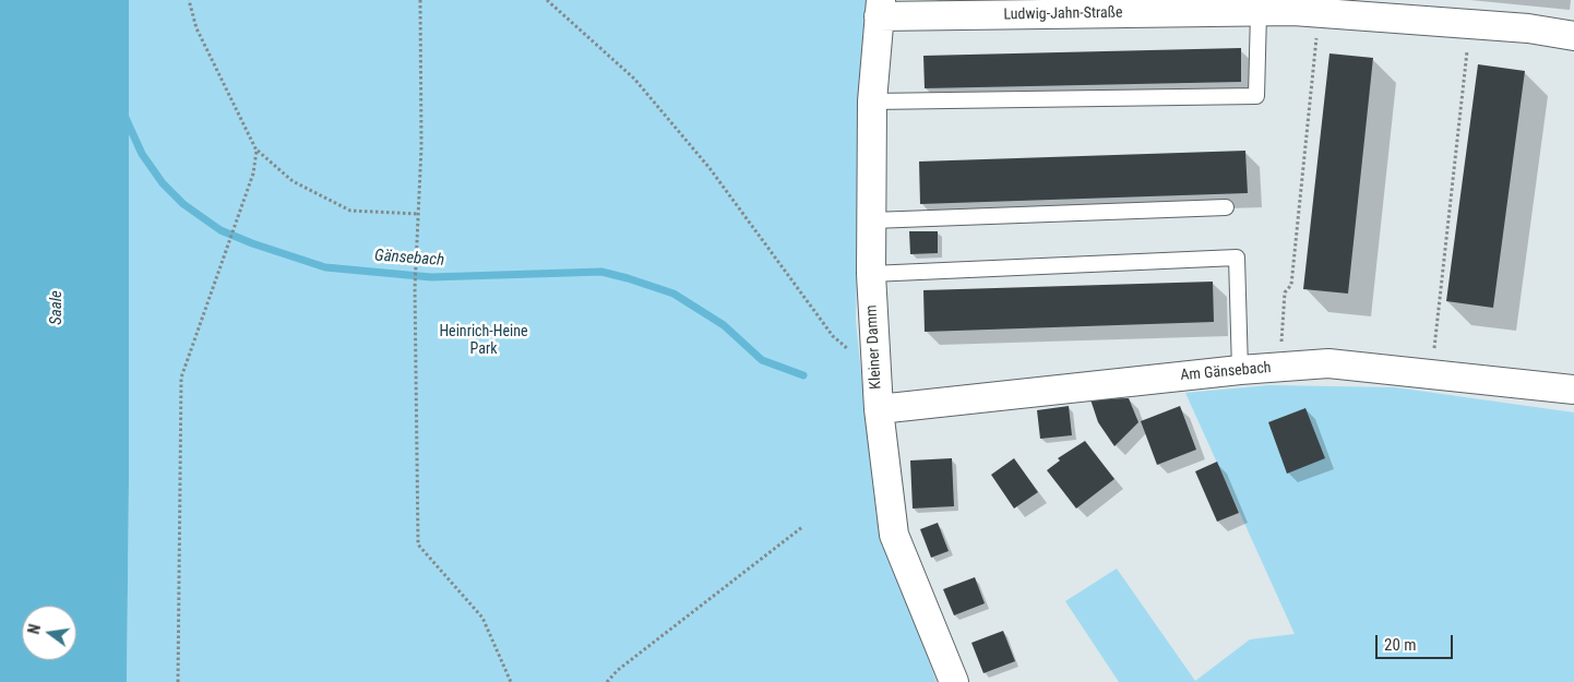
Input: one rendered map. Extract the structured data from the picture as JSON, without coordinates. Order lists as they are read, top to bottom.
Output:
{
  "streets": {
    "street": ["Ludwig-Jahn-Straße", "Kleiner Damm", "Am Gänsebach"]
  },
  "crossings": [
    ["Ludwig-Jahn-Straße", "Kleiner Damm"],
    ["Kleiner Damm", "Am Gänsebach"]
  ],
  "water": ["Gänsebach", "Saale"],
  "parks": ["Heinrich-Heine Park"],
  "scale_bar": "20 m",
  "north": "left"
}
